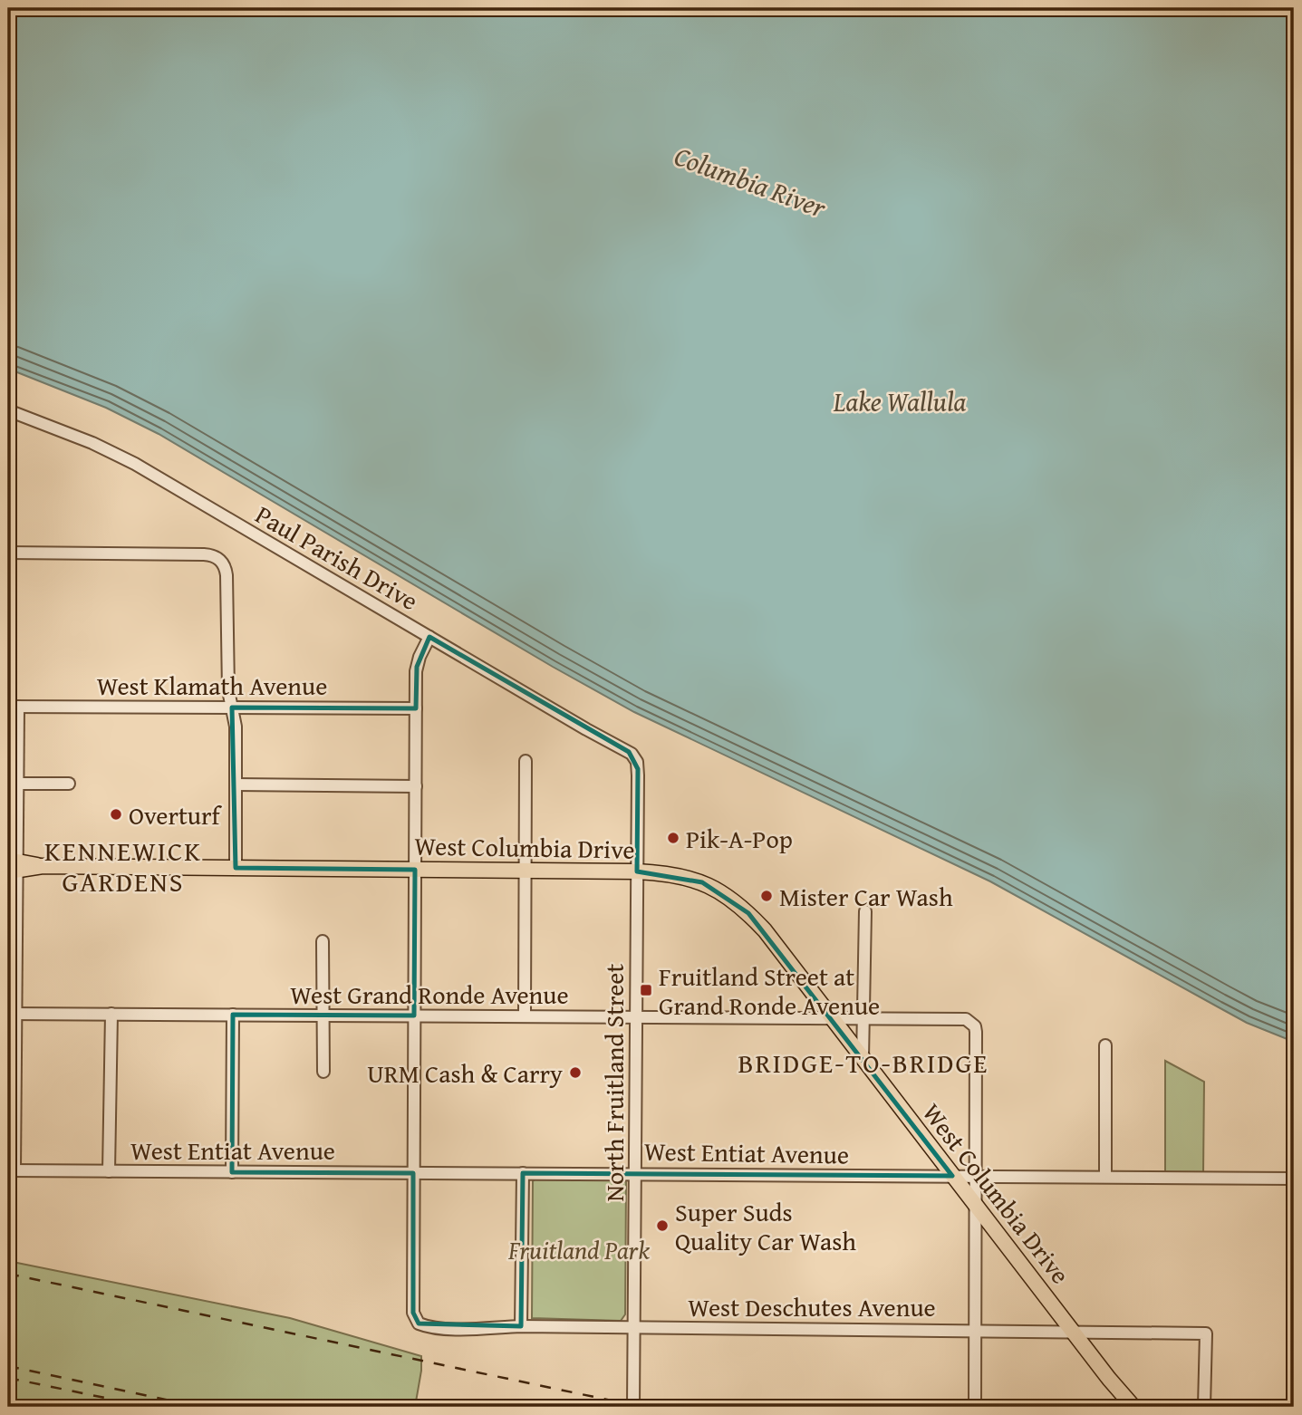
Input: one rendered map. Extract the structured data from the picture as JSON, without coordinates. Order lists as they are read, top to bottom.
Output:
{
  "streets": {
    "main road": ["West Columbia Drive"],
    "street": [
      "Paul Parish Drive",
      "West Klamath Avenue",
      "West Grand Ronde Avenue",
      "North Fruitland Street",
      "West Entiat Avenue",
      "West Deschutes Avenue"
    ]
  },
  "crossings": [
    ["Paul Parish Drive", "North Fruitland Street"],
    ["West Columbia Drive", "West Grand Ronde Avenue"],
    ["West Columbia Drive", "North Fruitland Street"],
    ["West Columbia Drive", "West Entiat Avenue"],
    ["West Columbia Drive", "West Deschutes Avenue"],
    ["West Grand Ronde Avenue", "North Fruitland Street"],
    ["West Grand Ronde Avenue", "West Entiat Avenue"],
    ["North Fruitland Street", "West Entiat Avenue"],
    ["North Fruitland Street", "West Deschutes Avenue"],
    ["West Entiat Avenue", "West Deschutes Avenue"]
  ],
  "districts": ["KENNEWICK GARDENS", "BRIDGE-TO-BRIDGE"],
  "water": ["Columbia River", "Lake Wallula"],
  "parks": ["Fruitland Park"],
  "places": {
    "other": [
      "Overturf",
      "Pik-A-Pop",
      "Mister Car Wash",
      "URM Cash & Carry",
      "Super Suds Quality Car Wash"
    ],
    "transit": ["Fruitland Street at Grand Ronde Avenue"]
  }
}
